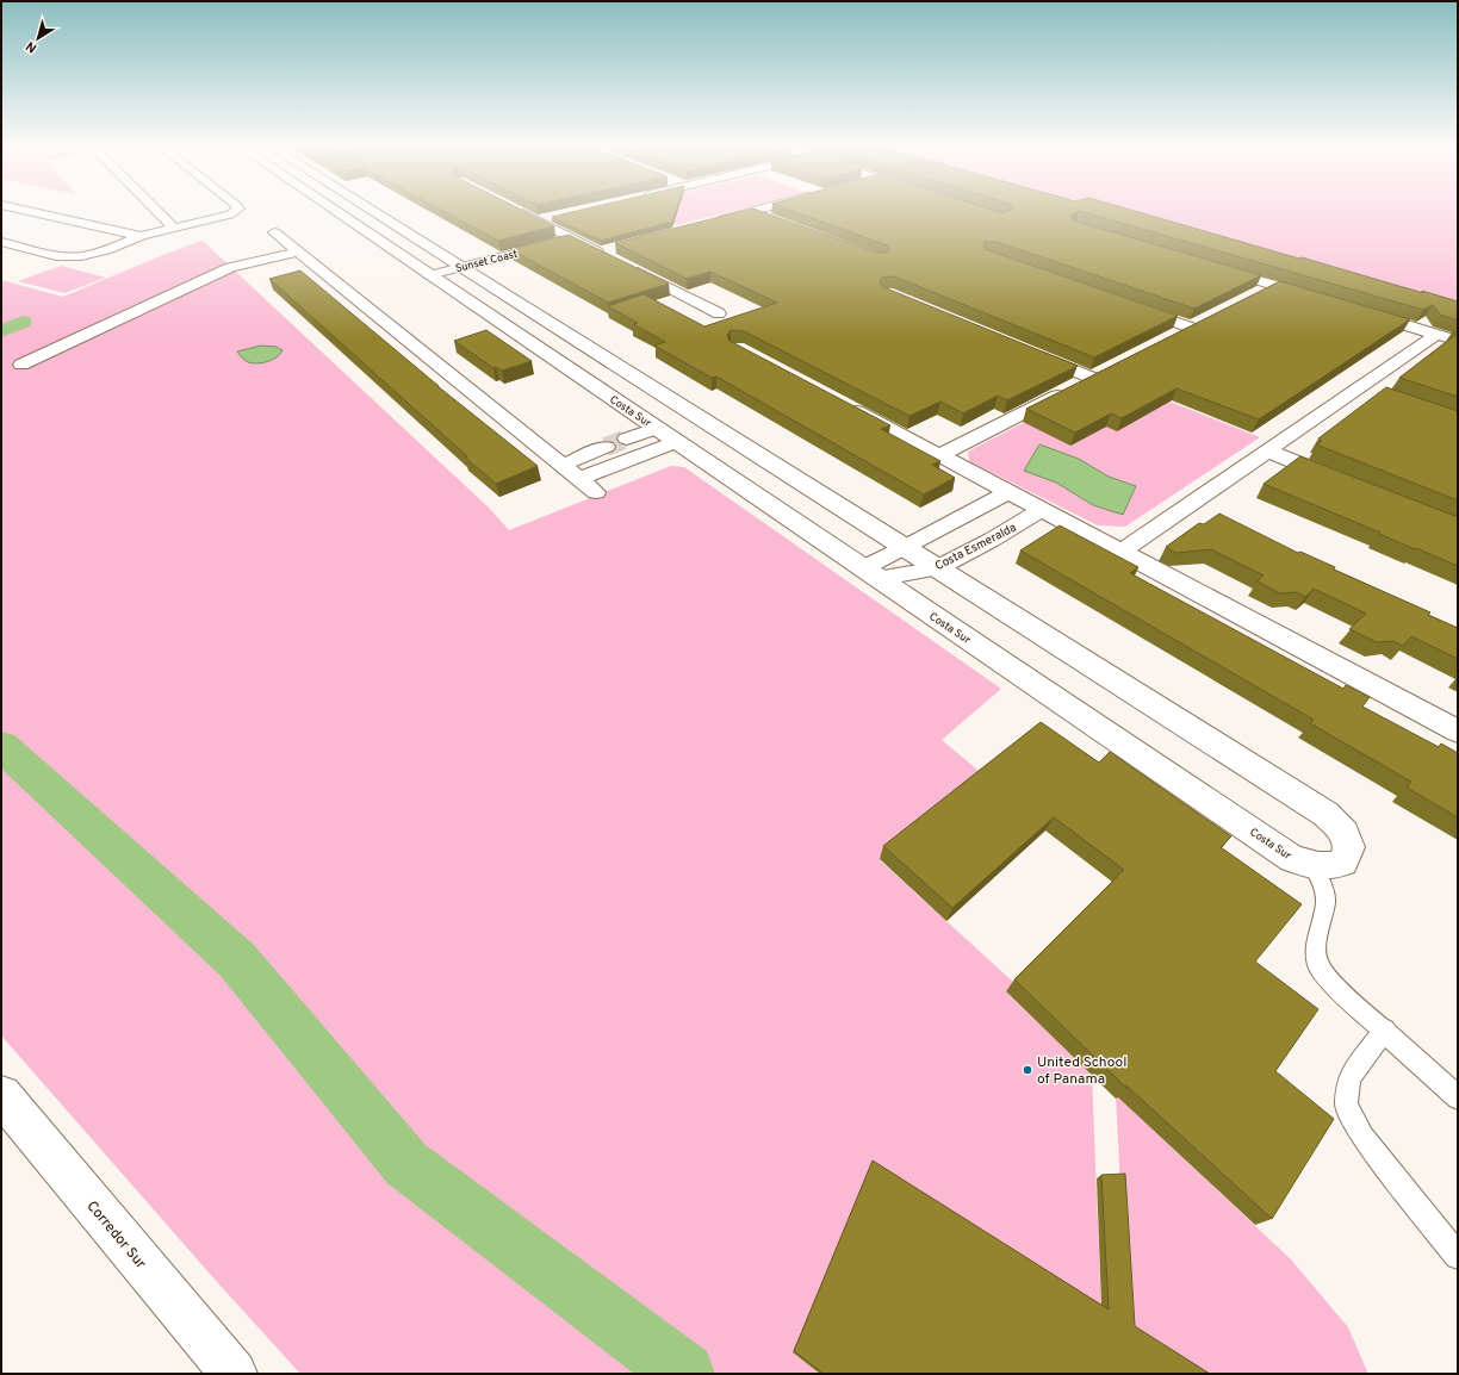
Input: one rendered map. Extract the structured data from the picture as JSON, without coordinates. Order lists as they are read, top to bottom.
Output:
{
  "streets": {
    "main road": [
      "Sunset Coast",
      "Costa Sur",
      "Costa Esmeralda",
      "Corredor Sur"
    ]
  },
  "crossings": [
    ["Sunset Coast", "Costa Sur"],
    ["Costa Sur", "Costa Esmeralda"]
  ],
  "places": ["United School of Panama"],
  "north": "bottom left"
}
